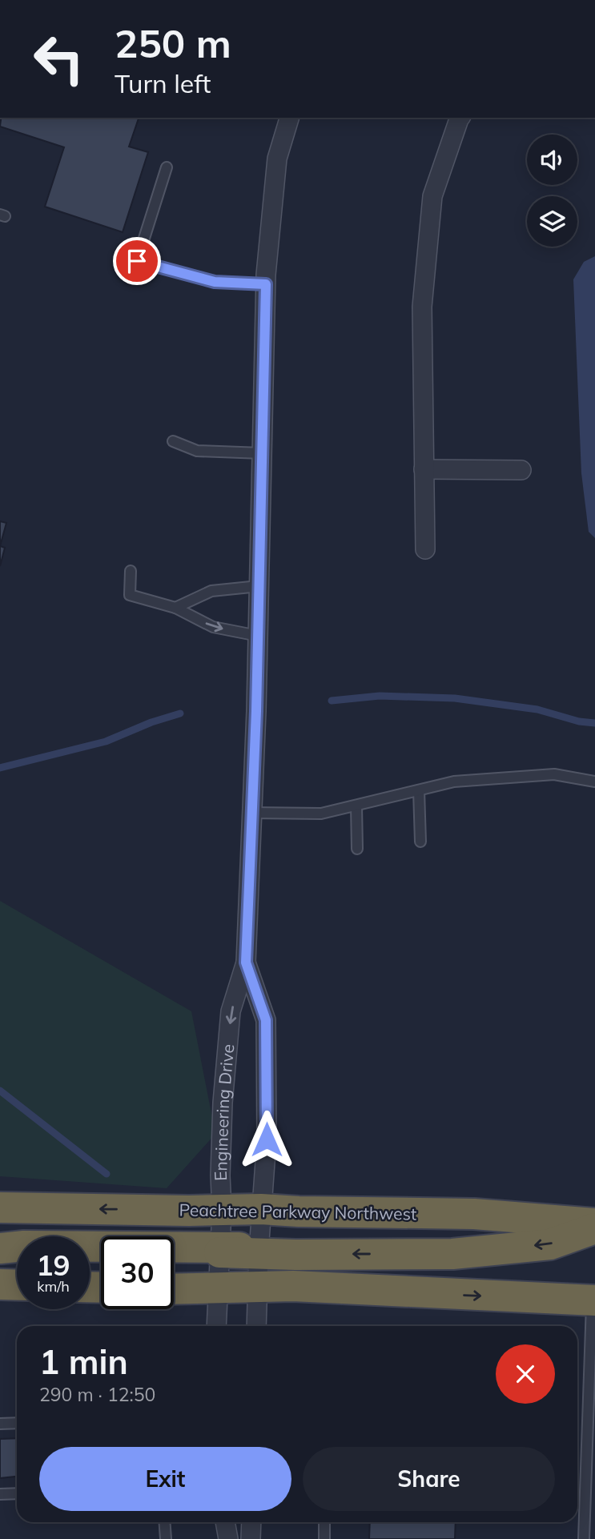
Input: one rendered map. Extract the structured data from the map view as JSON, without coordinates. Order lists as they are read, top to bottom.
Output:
{
  "streets": {
    "highway": ["Peachtree Parkway Northwest"],
    "street": ["Engineering Drive"]
  },
  "crossings": [
    ["Engineering Drive", "Peachtree Parkway Northwest"]
  ],
  "page": {
    "turn": ["250 m", "Turn left"],
    "speed": "19 km/h",
    "limit": "30",
    "heading": ["1 min", "290 m · 12:50"],
    "buttons": ["Exit", "Share"]
  }
}
